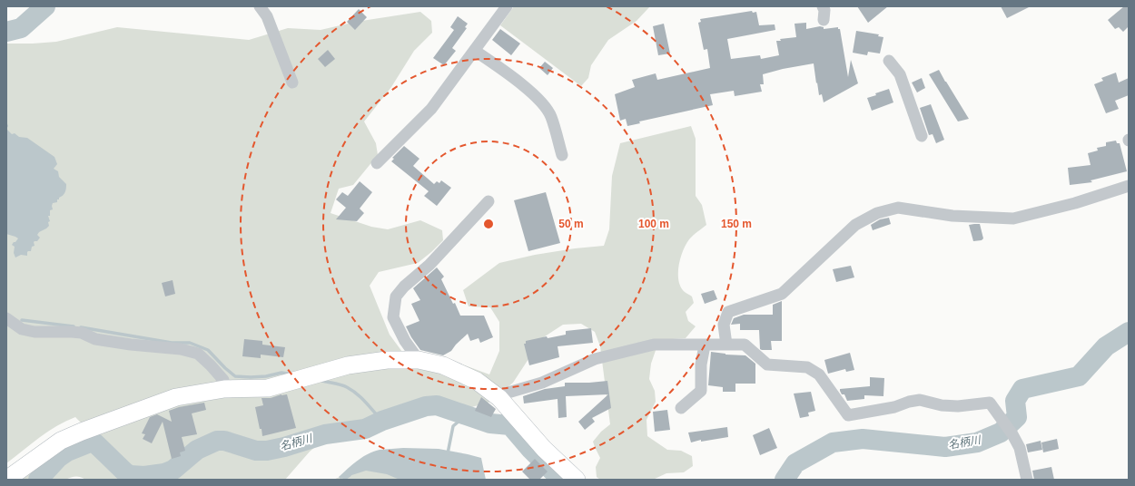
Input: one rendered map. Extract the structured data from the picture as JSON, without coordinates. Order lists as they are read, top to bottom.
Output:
{
  "water": ["名柄川"],
  "rings": ["50 m", "100 m", "150 m"]
}
